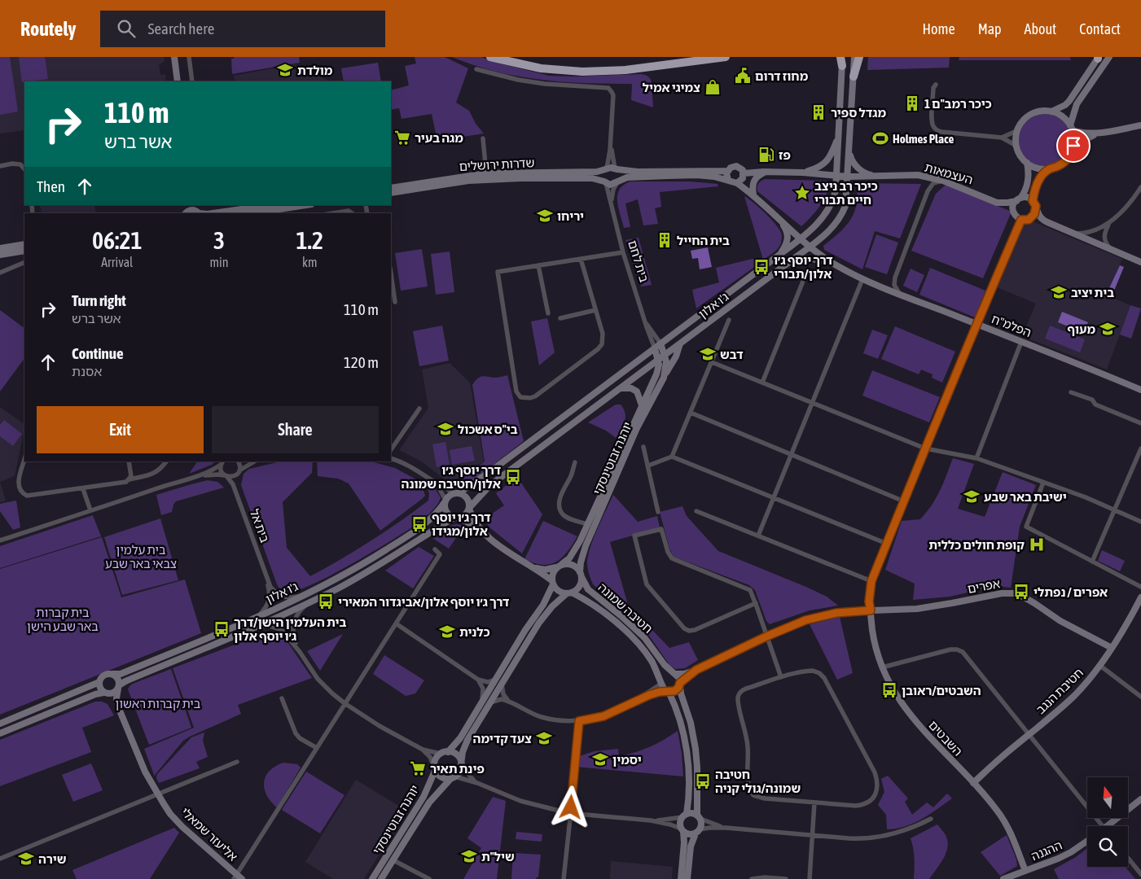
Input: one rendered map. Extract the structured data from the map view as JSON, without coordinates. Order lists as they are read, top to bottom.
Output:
{
  "streets": {
    "street": [
      "שדרות ירושלים",
      "העצמאות",
      "בית לחם",
      "ג'ו אלון",
      "הפלמ\"ח",
      "יוהנה זבוטינסקי",
      "בית אל",
      "אפרים",
      "חטיבה שמונה",
      "חטיבת הנגב",
      "השבטים",
      "אליעזר שמאלי",
      "ההגנה"
    ]
  },
  "crossings": [
    ["שדרות ירושלים", "בית לחם"],
    ["העצמאות", "ג'ו אלון"],
    ["העצמאות", "השבטים"],
    ["בית לחם", "ג'ו אלון"],
    ["בית לחם", "יוהנה זבוטינסקי"],
    ["ג'ו אלון", "הפלמ\"ח"],
    ["ג'ו אלון", "יוהנה זבוטינסקי"],
    ["ג'ו אלון", "בית אל"],
    ["ג'ו אלון", "אליעזר שמאלי"],
    ["הפלמ\"ח", "השבטים"],
    ["יוהנה זבוטינסקי", "חטיבה שמונה"],
    ["אפרים", "חטיבת הנגב"],
    ["אפרים", "השבטים"],
    ["חטיבת הנגב", "השבטים"],
    ["השבטים", "ההגנה"]
  ],
  "parks": ["בית עלמין צבאי באר שבע", "בית קברות באר שבע הישן", "בית קברות ראשון"],
  "places": {
    "school or university": [
      "מולדת",
      "יריחו",
      "בית יציב",
      "מעוף",
      "דבש",
      "בי\"ס אשכול",
      "ישיבת באר שבע",
      "כלנית",
      "צעד קדימה",
      "יסמין",
      "שיל\"ת",
      "שירה"
    ],
    "public building": ["מחוז דרום"],
    "shop": ["צמיגי אמיל"],
    "building": ["כיכר רמב\"ם 1", "מגדל ספיר", "בית החייל"],
    "supermarket": ["מגה בעיר", "פינת תאיר"],
    "sports": ["Holmes Place"],
    "fuel station": ["פז"],
    "place": ["כיכר רב ניצב חיים תבורי"],
    "bus stop": [
      "דרך יוסף ג׳ו אלון/תבורי",
      "דרך יוסף ג׳ו אלון/חטיבה שמונה",
      "דרך ג׳ו יוסף אלון/מגידו",
      "אפרים / נפתלי",
      "דרך ג׳ו יוסף אלון/אביגדור המאירי",
      "בית העלמין הישן/דרך ג׳ו יוסף אלון",
      "השבטים/ראובן",
      "חטיבה שמונה/גולי קניה"
    ],
    "hospital": ["קופת חולים כללית"]
  },
  "north": "top",
  "page": {
    "header": "Routely",
    "search": "Search here",
    "nav": [
      "Home",
      "Map",
      "About",
      "Contact"
    ],
    "turn": ["110 m", "אשר ברש"],
    "then": "Then",
    "eta": [
      "06:21",
      "Arrival",
      "3",
      "min",
      "1.2",
      "km"
    ],
    "list": [
      {
        "name": "Turn right",
        "note": "אשר ברש",
        "value": "110 m"
      },
      {
        "name": "Continue",
        "note": "אסנת",
        "value": "120 m"
      }
    ],
    "buttons": ["Exit", "Share"]
  }
}
